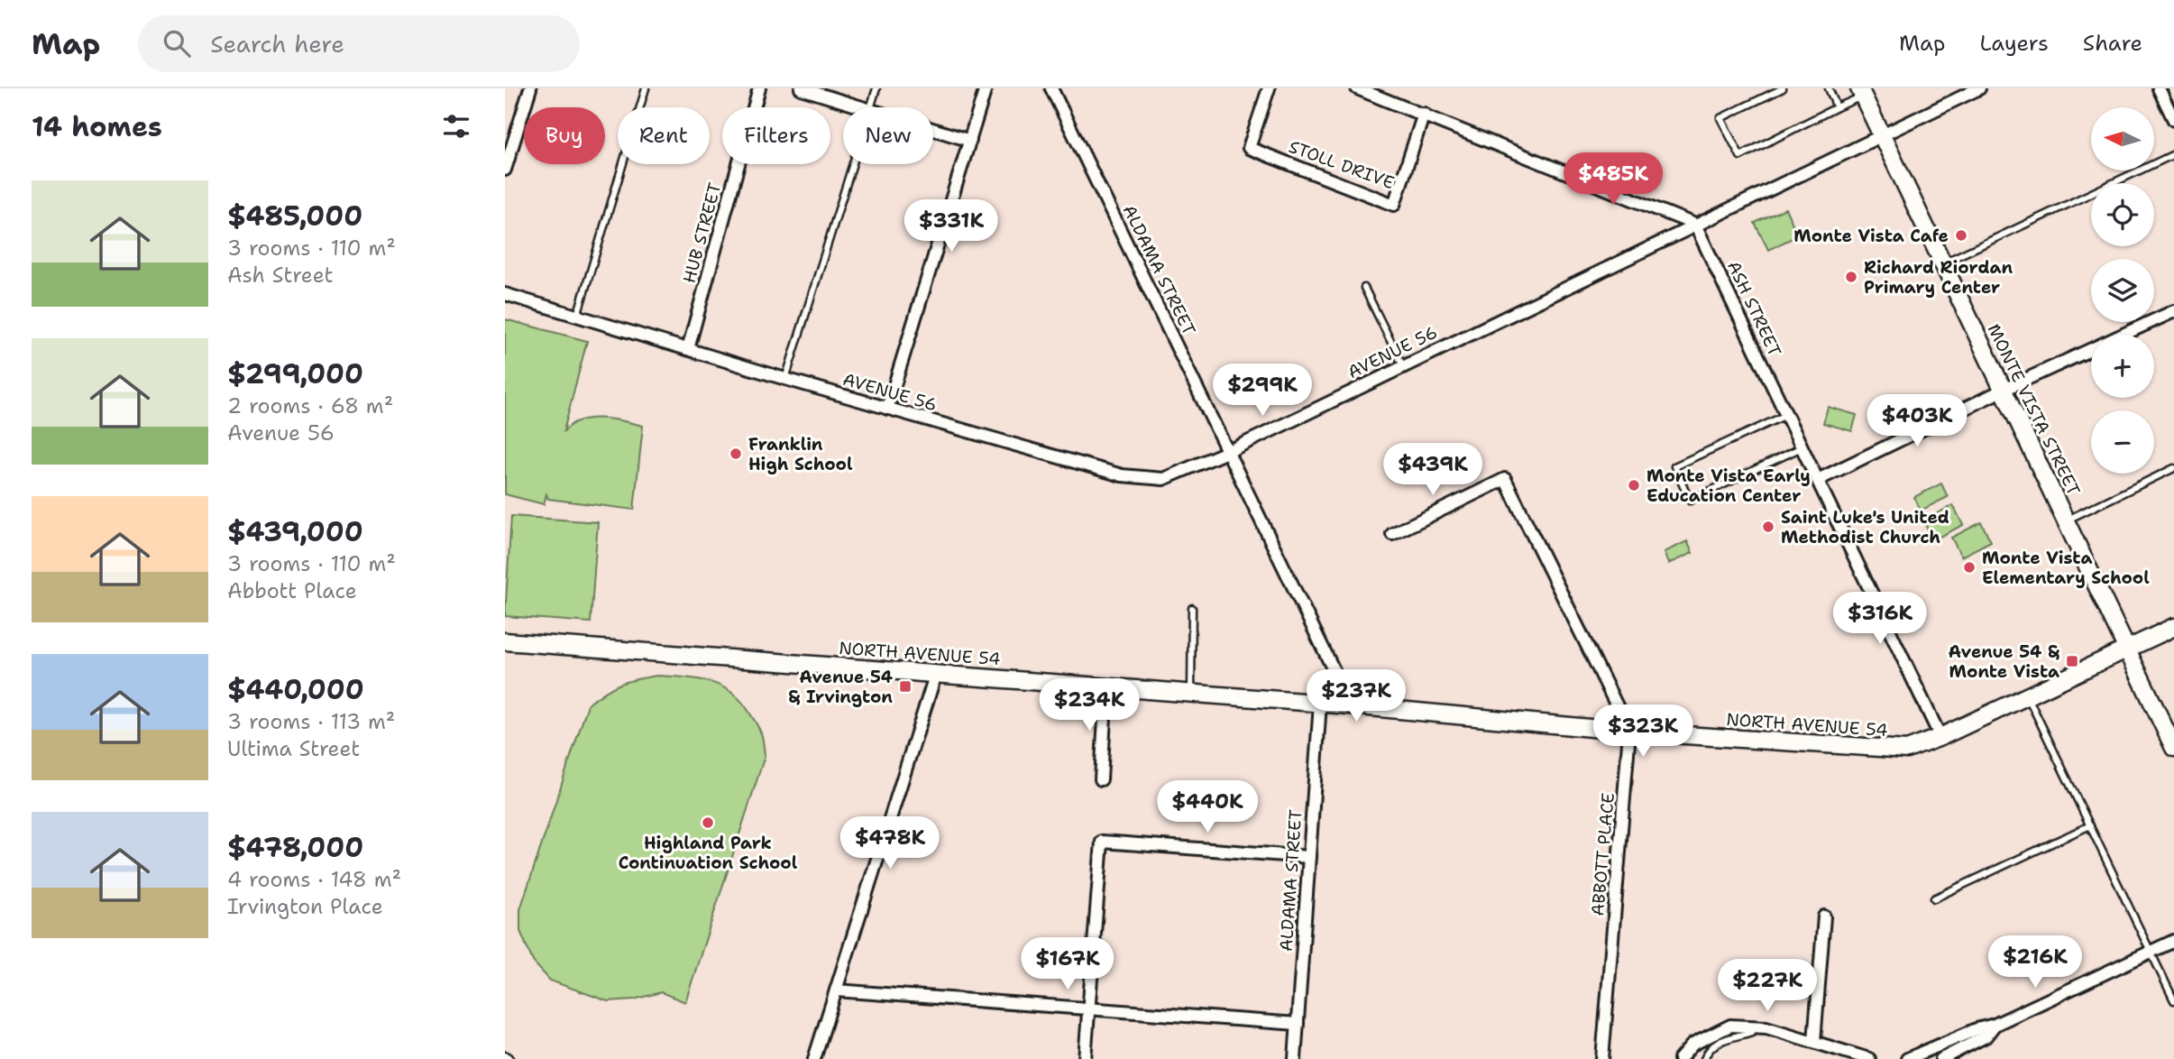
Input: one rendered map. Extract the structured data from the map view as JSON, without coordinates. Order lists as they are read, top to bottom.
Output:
{
  "streets": {
    "street": [
      "STOLL DRIVE",
      "HUB STREET",
      "ALDAMA STREET",
      "ASH STREET",
      "AVENUE 56",
      "MONTE VISTA STREET",
      "NORTH AVENUE 54",
      "ABBOTT PLACE"
    ]
  },
  "crossings": [
    ["HUB STREET", "AVENUE 56"],
    ["ALDAMA STREET", "AVENUE 56"],
    ["ALDAMA STREET", "NORTH AVENUE 54"],
    ["ASH STREET", "AVENUE 56"],
    ["ASH STREET", "NORTH AVENUE 54"],
    ["AVENUE 56", "MONTE VISTA STREET"],
    ["MONTE VISTA STREET", "NORTH AVENUE 54"],
    ["NORTH AVENUE 54", "ABBOTT PLACE"]
  ],
  "places": {
    "other": [
      "Monte Vista Cafe",
      "Richard Riordan Primary Center",
      "Franklin High School",
      "Monte Vista Early Education Center",
      "Saint Luke's United Methodist Church",
      "Monte Vista Elementary School",
      "Highland Park Continuation School"
    ],
    "transit": ["Avenue 54 & Monte Vista", "Avenue 54 & Irvington"]
  },
  "north": "left",
  "page": {
    "header": "Map",
    "search": "Search here",
    "nav": ["Map", "Layers", "Share"],
    "heading": "14 homes",
    "map_buttons": ["+", "−"],
    "chip": [
      "Buy",
      "Rent",
      "Filters",
      "New"
    ],
    "price": [
      "$485K",
      "$331K",
      "$299K",
      "$403K",
      "$439K",
      "$316K",
      "$237K",
      "$234K",
      "$323K",
      "$440K",
      "$478K",
      "$216K",
      "$167K",
      "$227K"
    ],
    "list": [
      {
        "name": "$485,000",
        "note": "3 rooms · 110 m² · Ash Street"
      },
      {
        "name": "$299,000",
        "note": "2 rooms · 68 m² · Avenue 56"
      },
      {
        "name": "$439,000",
        "note": "3 rooms · 110 m² · Abbott Place"
      },
      {
        "name": "$440,000",
        "note": "3 rooms · 113 m² · Ultima Street"
      },
      {
        "name": "$478,000",
        "note": "4 rooms · 148 m² · Irvington Place"
      }
    ]
  }
}
